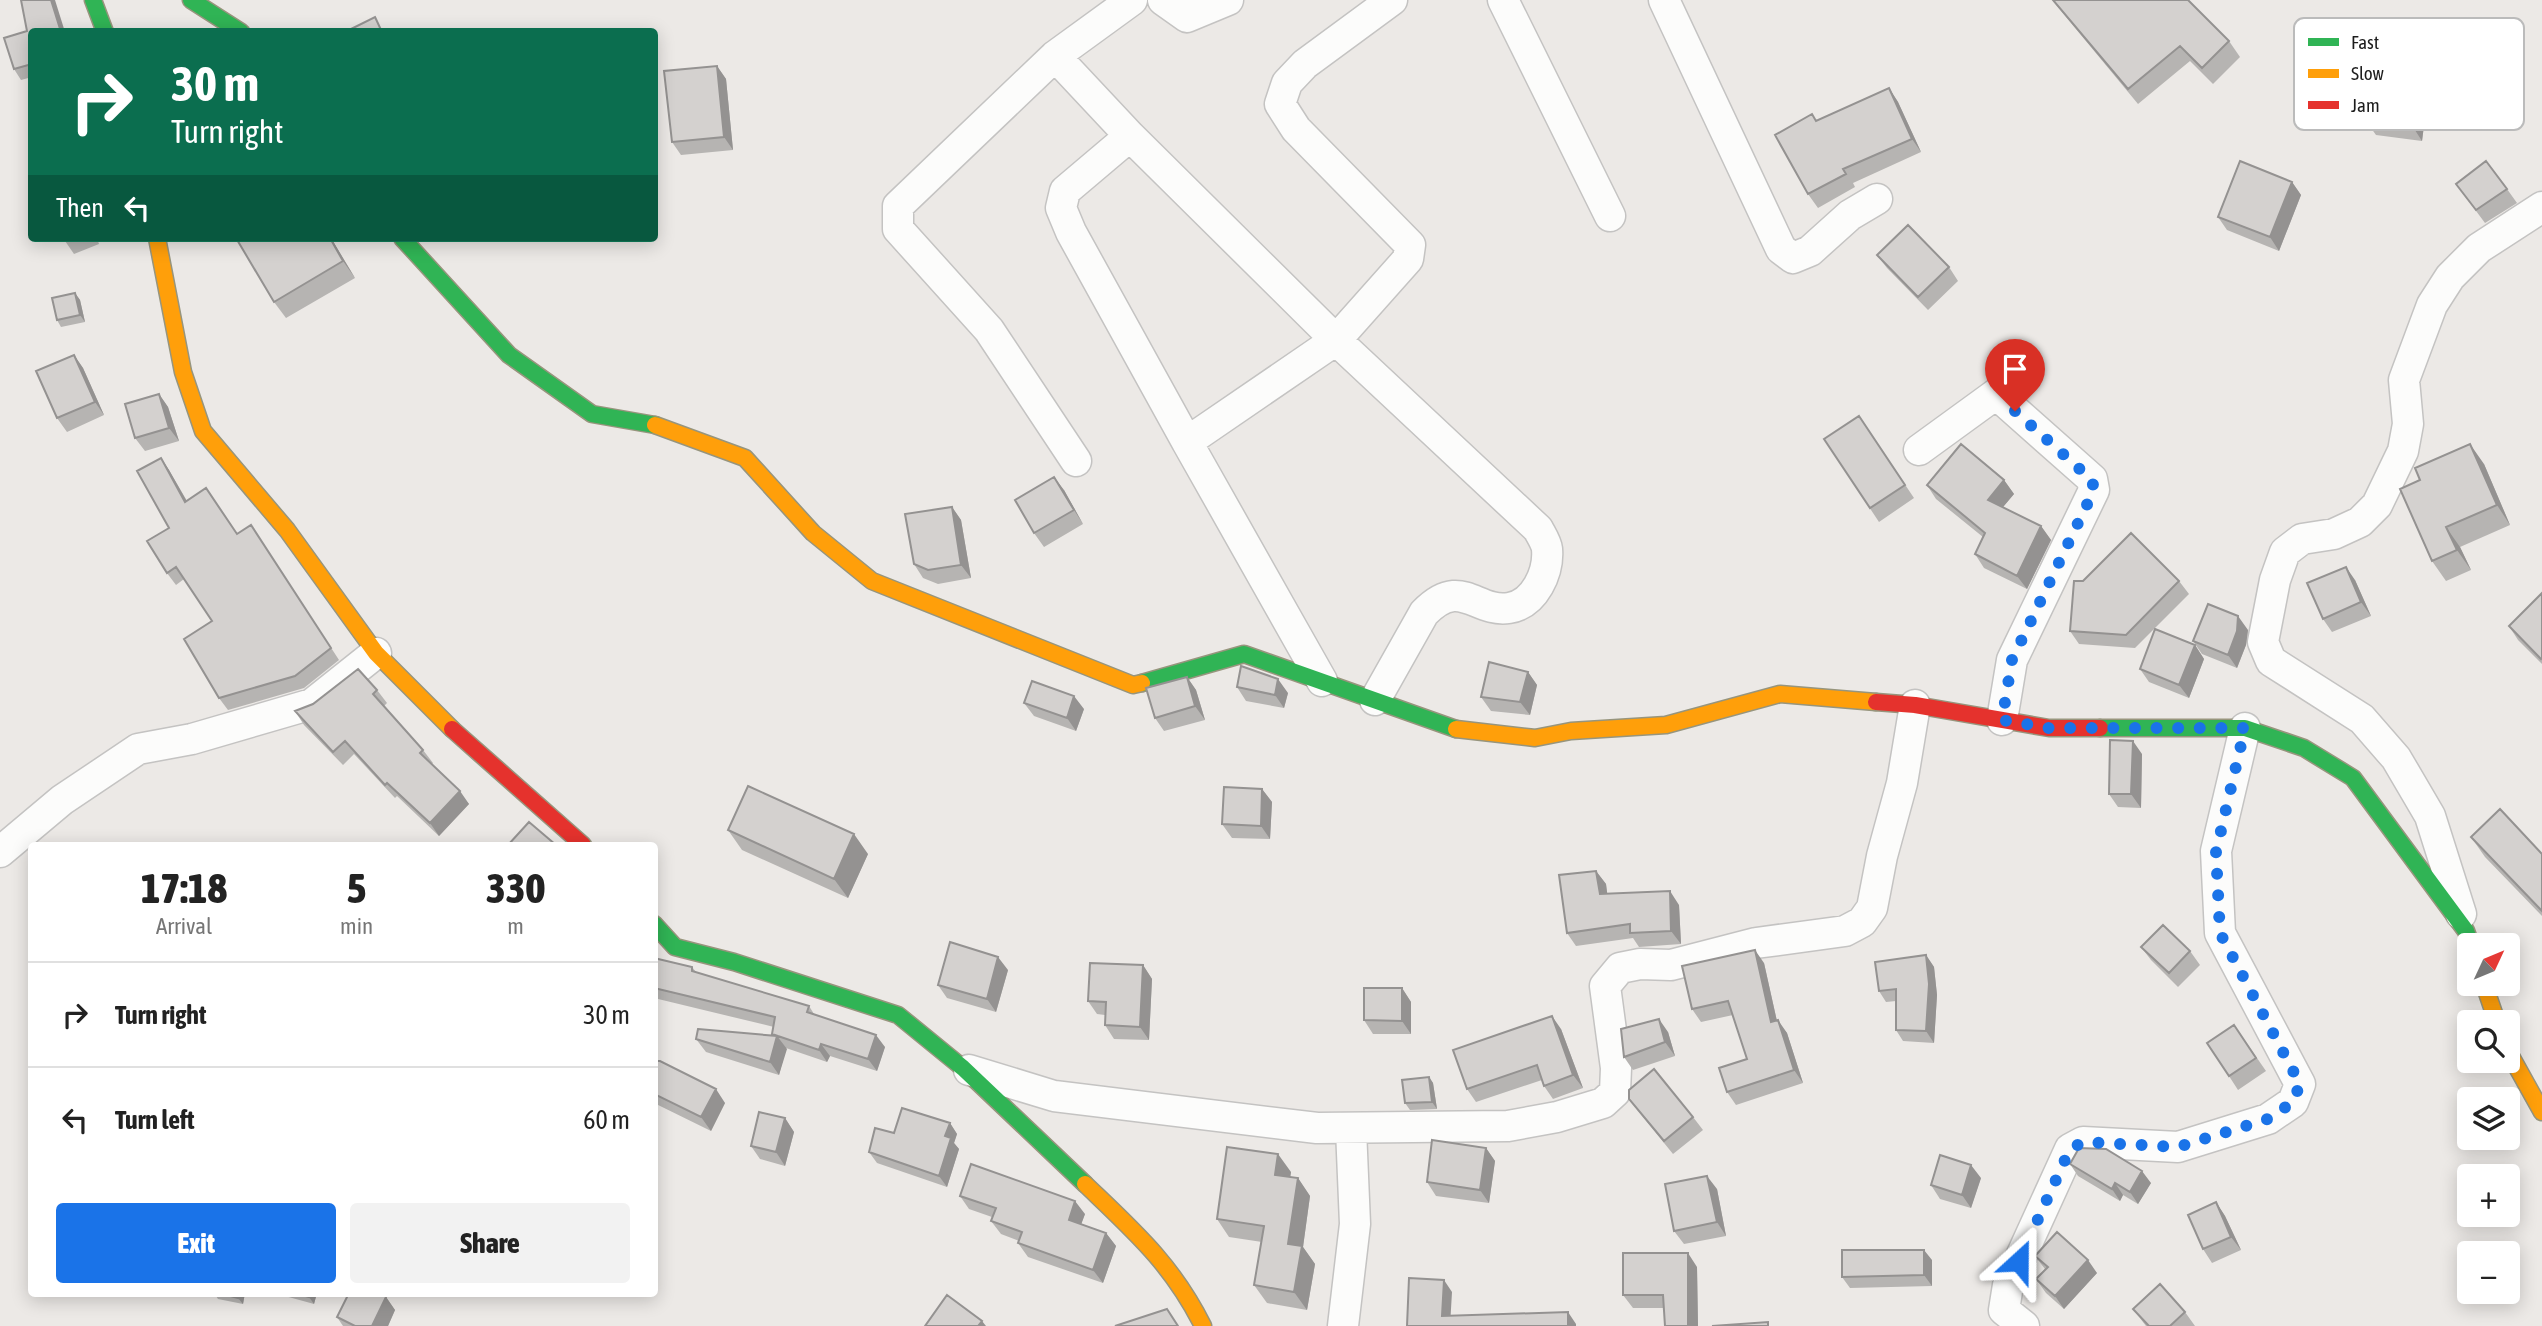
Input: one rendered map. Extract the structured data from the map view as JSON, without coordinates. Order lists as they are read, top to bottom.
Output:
{
  "legend": ["Fast", "Slow", "Jam"],
  "north": "top right",
  "page": {
    "turn": ["30 m", "Turn right"],
    "then": "Then",
    "eta": [
      "17:18",
      "Arrival",
      "5",
      "min",
      "330",
      "m"
    ],
    "map_buttons": ["+", "−"],
    "list": [
      {
        "name": "Turn right",
        "value": "30 m"
      },
      {
        "name": "Turn left",
        "value": "60 m"
      }
    ],
    "buttons": ["Exit", "Share"]
  }
}
